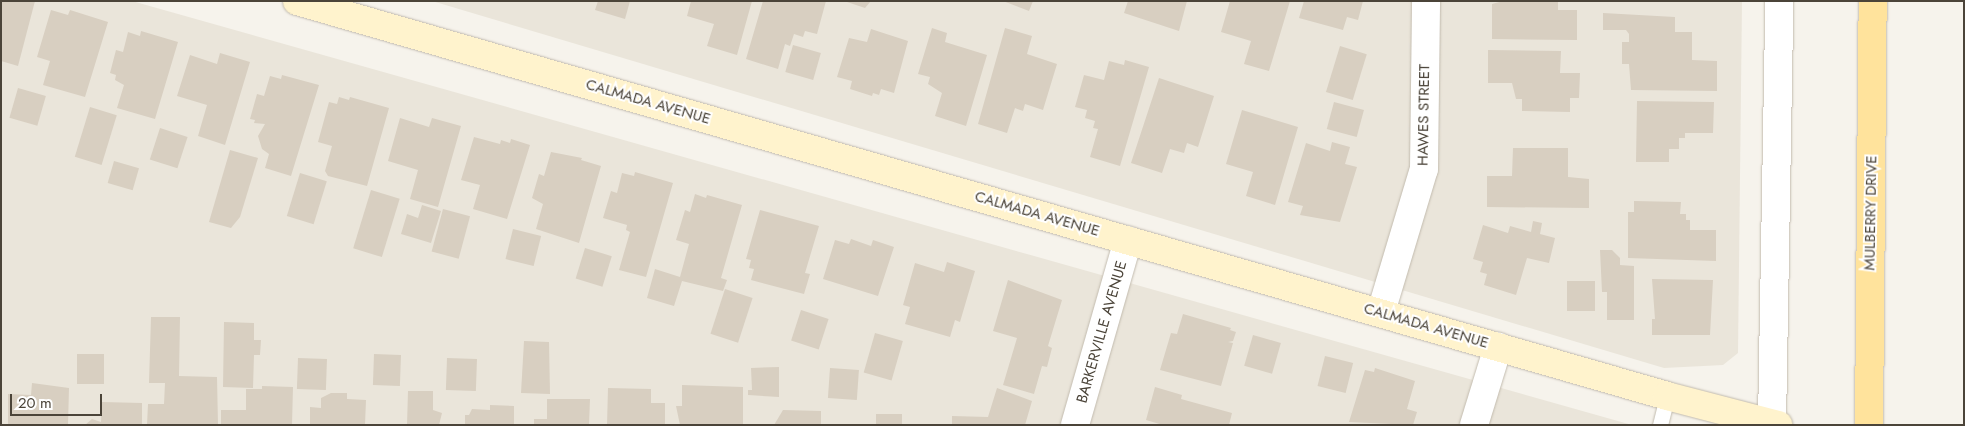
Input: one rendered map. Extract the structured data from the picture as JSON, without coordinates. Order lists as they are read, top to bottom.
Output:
{
  "streets": {
    "main road": ["MULBERRY DRIVE"],
    "street": ["CALMADA AVENUE", "HAWES STREET", "BARKERVILLE AVENUE"]
  },
  "crossings": [
    ["CALMADA AVENUE", "HAWES STREET"],
    ["CALMADA AVENUE", "BARKERVILLE AVENUE"]
  ],
  "scale_bar": "20 m"
}
